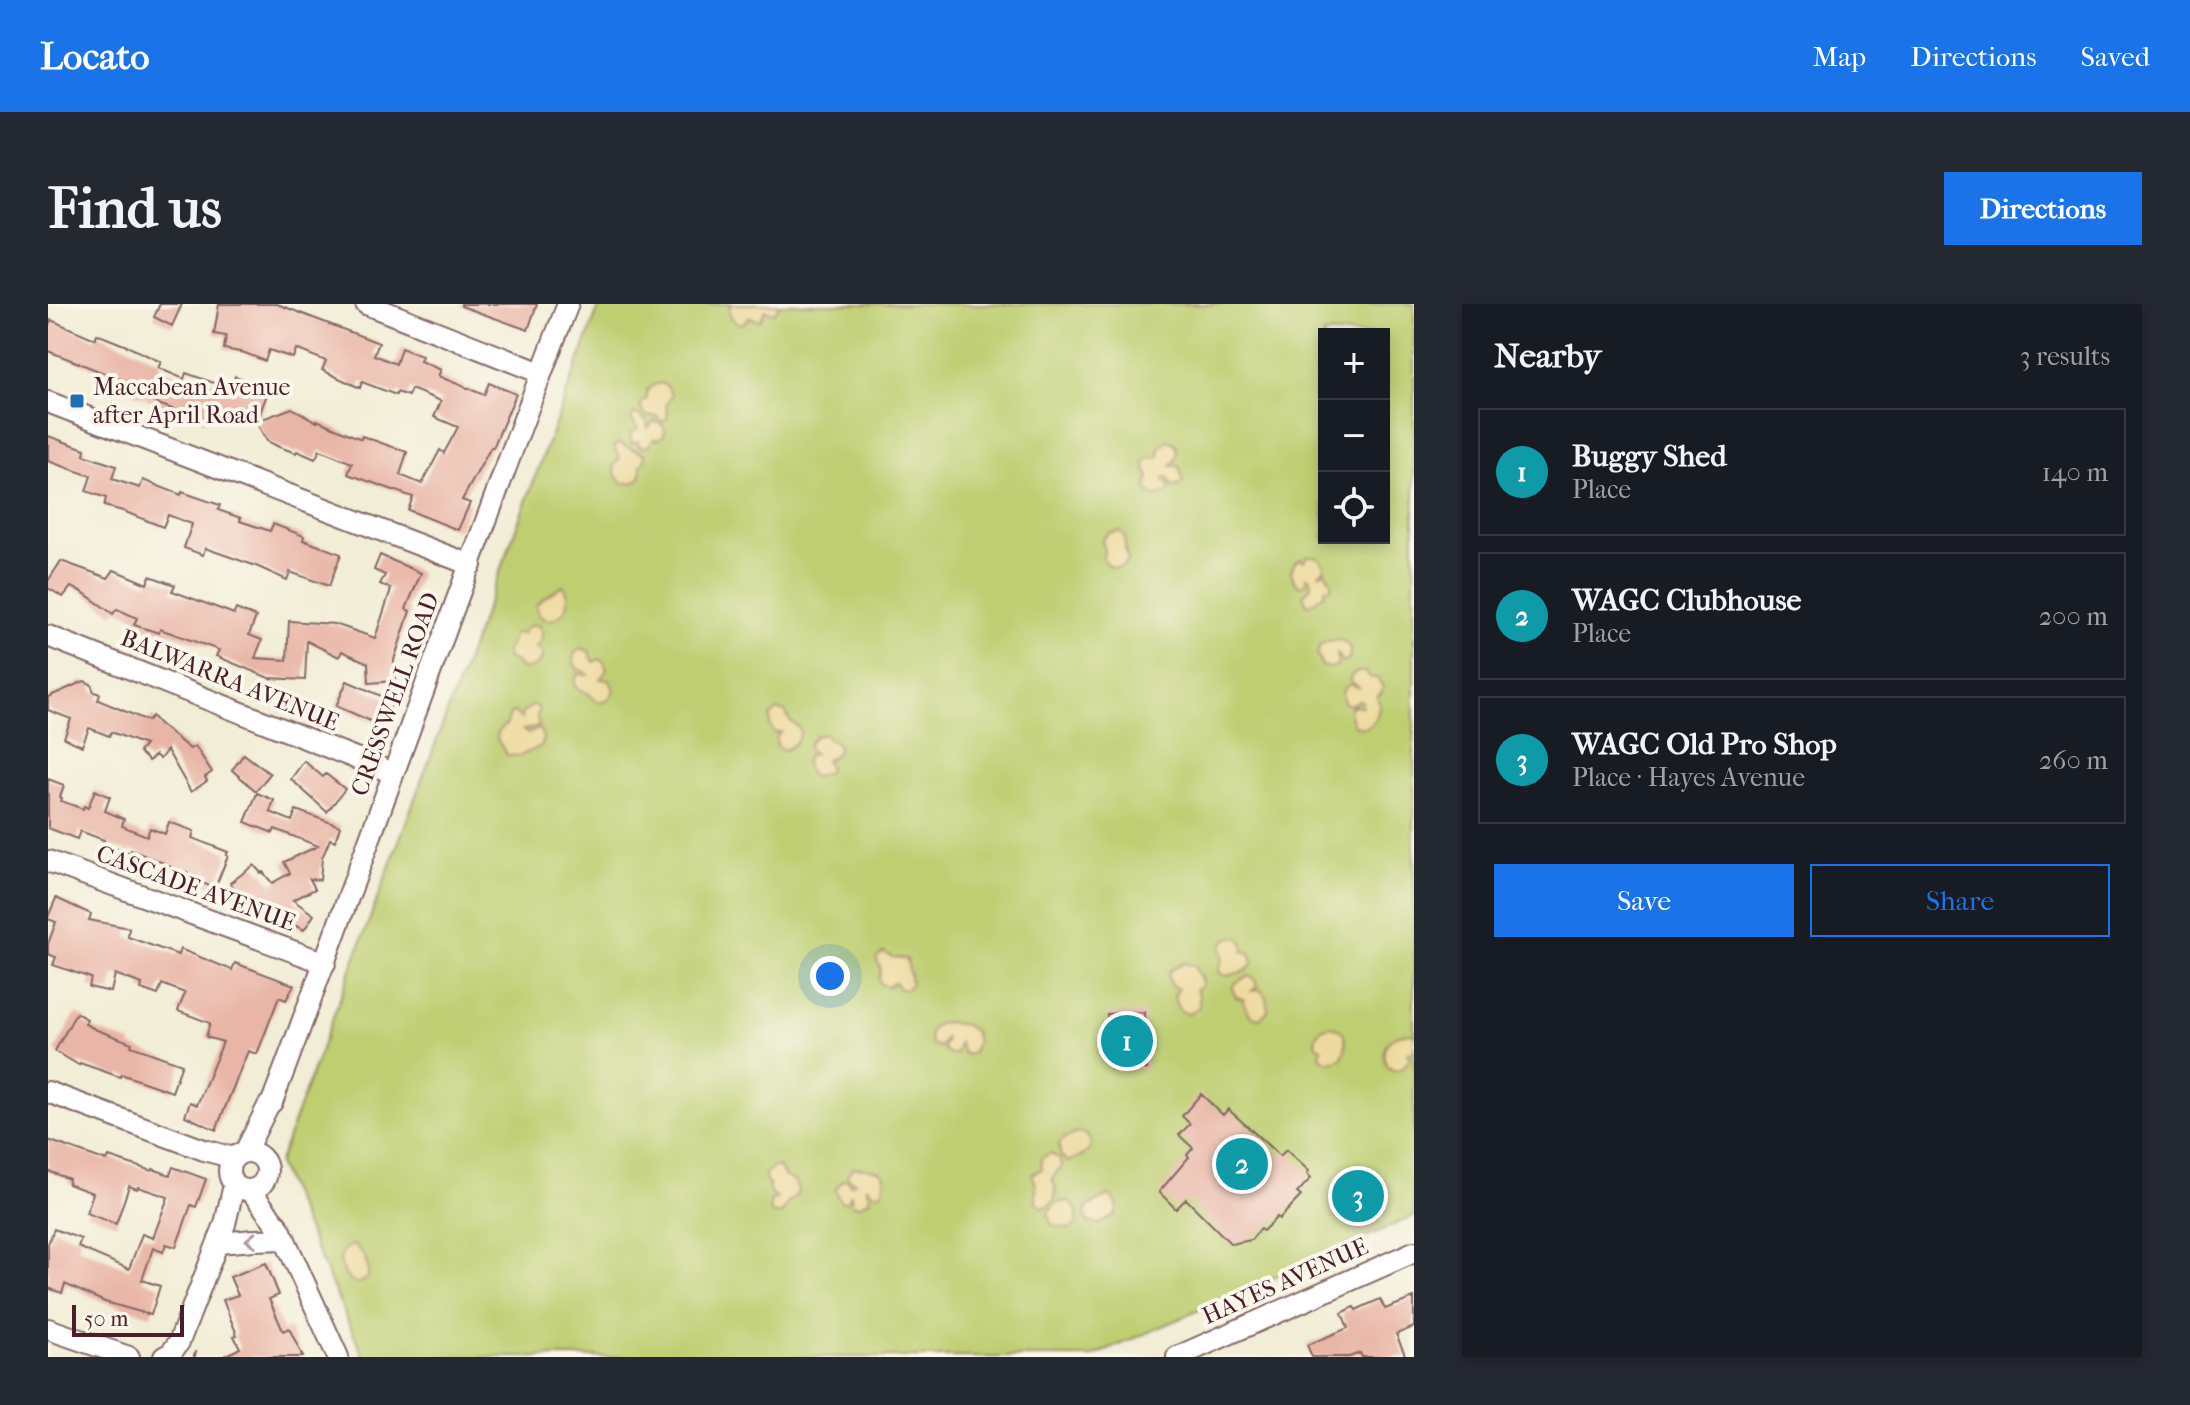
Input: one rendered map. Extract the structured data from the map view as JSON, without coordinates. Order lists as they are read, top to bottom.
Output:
{
  "streets": {
    "street": [
      "BALWARRA AVENUE",
      "CRESSWELL ROAD",
      "CASCADE AVENUE",
      "HAYES AVENUE"
    ]
  },
  "crossings": [
    ["BALWARRA AVENUE", "CRESSWELL ROAD"],
    ["CRESSWELL ROAD", "CASCADE AVENUE"]
  ],
  "places": {
    "transit": ["Maccabean Avenue after April Road"]
  },
  "scale_bar": "50 m",
  "page": {
    "header": "Locato",
    "nav": ["Map", "Directions", "Saved"],
    "buttons": [
      "Directions",
      ["Save", "Share"]
    ],
    "title": "Find us",
    "heading": ["Nearby", "3 results"],
    "map_buttons": ["+", "−"],
    "list": [
      {
        "mark": "1",
        "name": "Buggy Shed",
        "note": "Place",
        "value": "140 m"
      },
      {
        "mark": "2",
        "name": "WAGC Clubhouse",
        "note": "Place",
        "value": "200 m"
      },
      {
        "mark": "3",
        "name": "WAGC Old Pro Shop",
        "note": "Place · Hayes Avenue",
        "value": "260 m"
      }
    ],
    "pins": ["1", "2", "3"],
    "scale": "50 m"
  }
}
